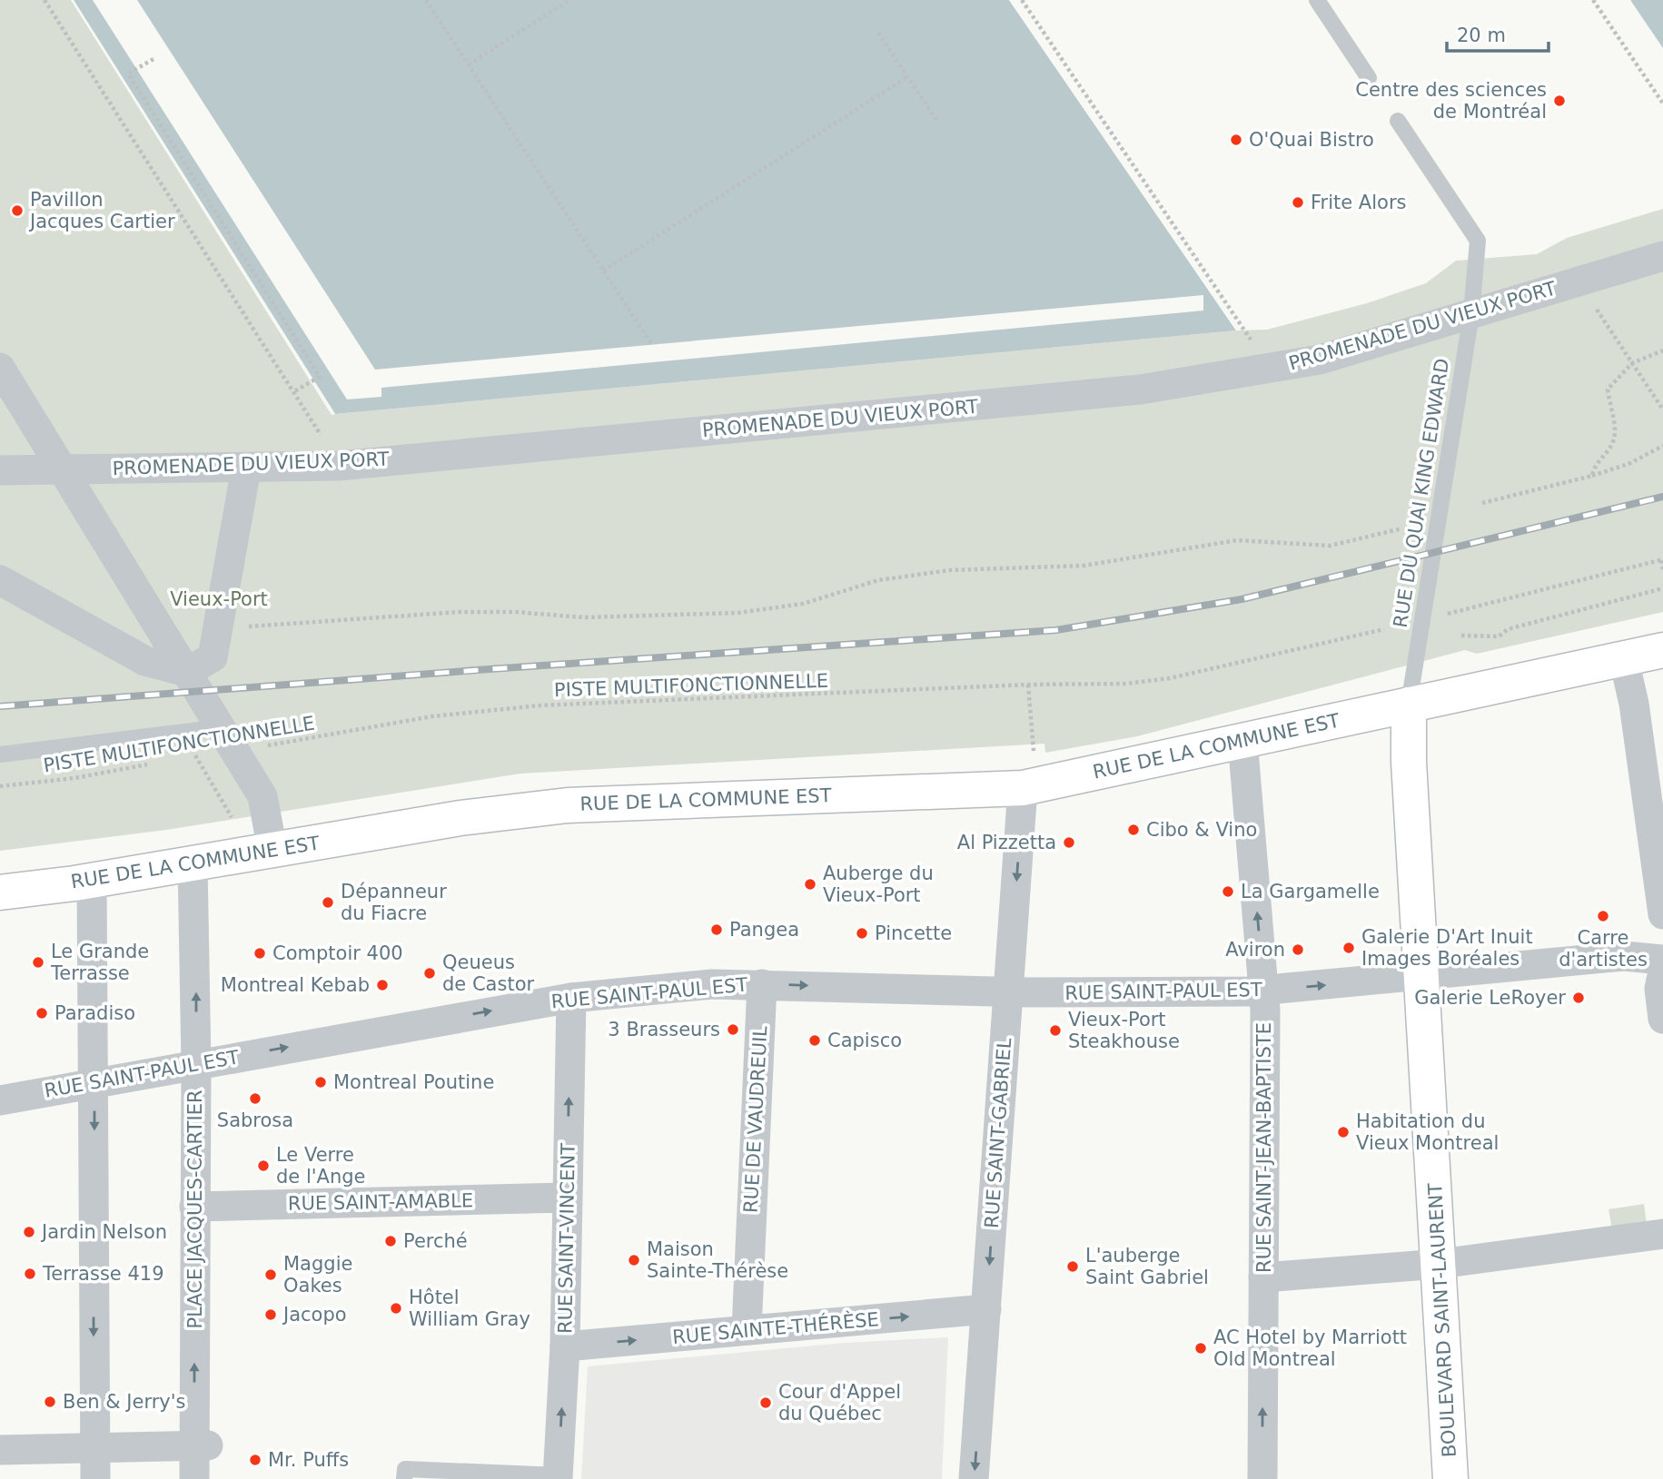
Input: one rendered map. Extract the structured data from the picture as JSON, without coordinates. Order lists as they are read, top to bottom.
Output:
{
  "streets": {
    "street": [
      "PROMENADE DU VIEUX PORT",
      "RUE DE LA COMMUNE EST",
      "RUE SAINT-PAUL EST",
      "RUE DE VAUDREUIL",
      "RUE SAINT-GABRIEL",
      "RUE SAINT-JEAN-BAPTISTE",
      "RUE SAINT-AMABLE",
      "PLACE JACQUES-CARTIER",
      "RUE SAINT-VINCENT",
      "BOULEVARD SAINT-LAURENT",
      "RUE SAINTE-THÉRÈSE"
    ],
    "lane": ["RUE DU QUAI KING EDWARD"],
    "path": ["PISTE MULTIFONCTIONNELLE"]
  },
  "crossings": [
    ["PROMENADE DU VIEUX PORT", "RUE DU QUAI KING EDWARD"],
    ["RUE DU QUAI KING EDWARD", "RUE DE LA COMMUNE EST"],
    ["RUE DU QUAI KING EDWARD", "BOULEVARD SAINT-LAURENT"],
    ["RUE DE LA COMMUNE EST", "RUE SAINT-GABRIEL"],
    ["RUE DE LA COMMUNE EST", "RUE SAINT-JEAN-BAPTISTE"],
    ["RUE DE LA COMMUNE EST", "PLACE JACQUES-CARTIER"],
    ["RUE DE LA COMMUNE EST", "BOULEVARD SAINT-LAURENT"],
    ["RUE SAINT-PAUL EST", "RUE DE VAUDREUIL"],
    ["RUE SAINT-PAUL EST", "RUE SAINT-GABRIEL"],
    ["RUE SAINT-PAUL EST", "RUE SAINT-JEAN-BAPTISTE"],
    ["RUE SAINT-PAUL EST", "PLACE JACQUES-CARTIER"],
    ["RUE SAINT-PAUL EST", "RUE SAINT-VINCENT"],
    ["RUE SAINT-PAUL EST", "BOULEVARD SAINT-LAURENT"],
    ["RUE DE VAUDREUIL", "RUE SAINTE-THÉRÈSE"],
    ["RUE SAINT-GABRIEL", "RUE SAINTE-THÉRÈSE"],
    ["RUE SAINT-AMABLE", "PLACE JACQUES-CARTIER"],
    ["RUE SAINT-AMABLE", "RUE SAINT-VINCENT"],
    ["RUE SAINT-VINCENT", "RUE SAINTE-THÉRÈSE"]
  ],
  "one_way": [
    "RUE SAINT-PAUL EST",
    "RUE SAINT-GABRIEL",
    "RUE SAINT-JEAN-BAPTISTE",
    "RUE SAINT-VINCENT",
    "RUE SAINTE-THÉRÈSE"
  ],
  "parks": ["Vieux-Port"],
  "places": [
    "Centre des sciences de Montréal",
    "O'Quai Bistro",
    "Frite Alors",
    "Pavillon Jacques Cartier",
    "Cibo & Vino",
    "Al Pizzetta",
    "Auberge du Vieux-Port",
    "La Gargamelle",
    "Dépanneur du Fiacre",
    "Carre d'artistes",
    "Pangea",
    "Pincette",
    "Galerie D'Art Inuit Images Boréales",
    "Aviron",
    "Comptoir 400",
    "Le Grande Terrasse",
    "Qeueus de Castor",
    "Montreal Kebab",
    "Galerie LeRoyer",
    "Paradiso",
    "3 Brasseurs",
    "Vieux-Port Steakhouse",
    "Capisco",
    "Montreal Poutine",
    "Sabrosa",
    "Habitation du Vieux Montreal",
    "Le Verre de l'Ange",
    "Jardin Nelson",
    "Perché",
    "Maison Sainte-Thérèse",
    "L'auberge Saint Gabriel",
    "Terrasse 419",
    "Maggie Oakes",
    "Hôtel William Gray",
    "Jacopo",
    "AC Hotel by Marriott Old Montreal",
    "Ben & Jerry's",
    "Cour d'Appel du Québec",
    "Mr. Puffs"
  ],
  "scale_bar": "20 m"
}
